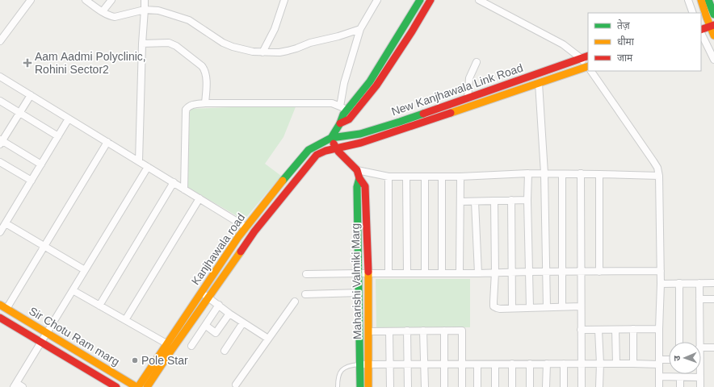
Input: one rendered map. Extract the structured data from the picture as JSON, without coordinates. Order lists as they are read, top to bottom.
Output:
{
  "streets": {
    "main road": [
      "New Kanjhawala Link Road",
      "Kanjhawala road",
      "Maharishi Valmiki Marg",
      "Sir Chotu Ram marg"
    ]
  },
  "crossings": [
    ["New Kanjhawala Link Road", "Kanjhawala road"],
    ["New Kanjhawala Link Road", "Maharishi Valmiki Marg"],
    ["Kanjhawala road", "Maharishi Valmiki Marg"],
    ["Kanjhawala road", "Sir Chotu Ram marg"]
  ],
  "places": {
    "health": ["Aam Aadmi Polyclinic, Rohini Sector2"],
    "other": ["Pole Star"]
  },
  "legend": ["तेज़", "धीमा", "जाम"],
  "north": "left"
}
